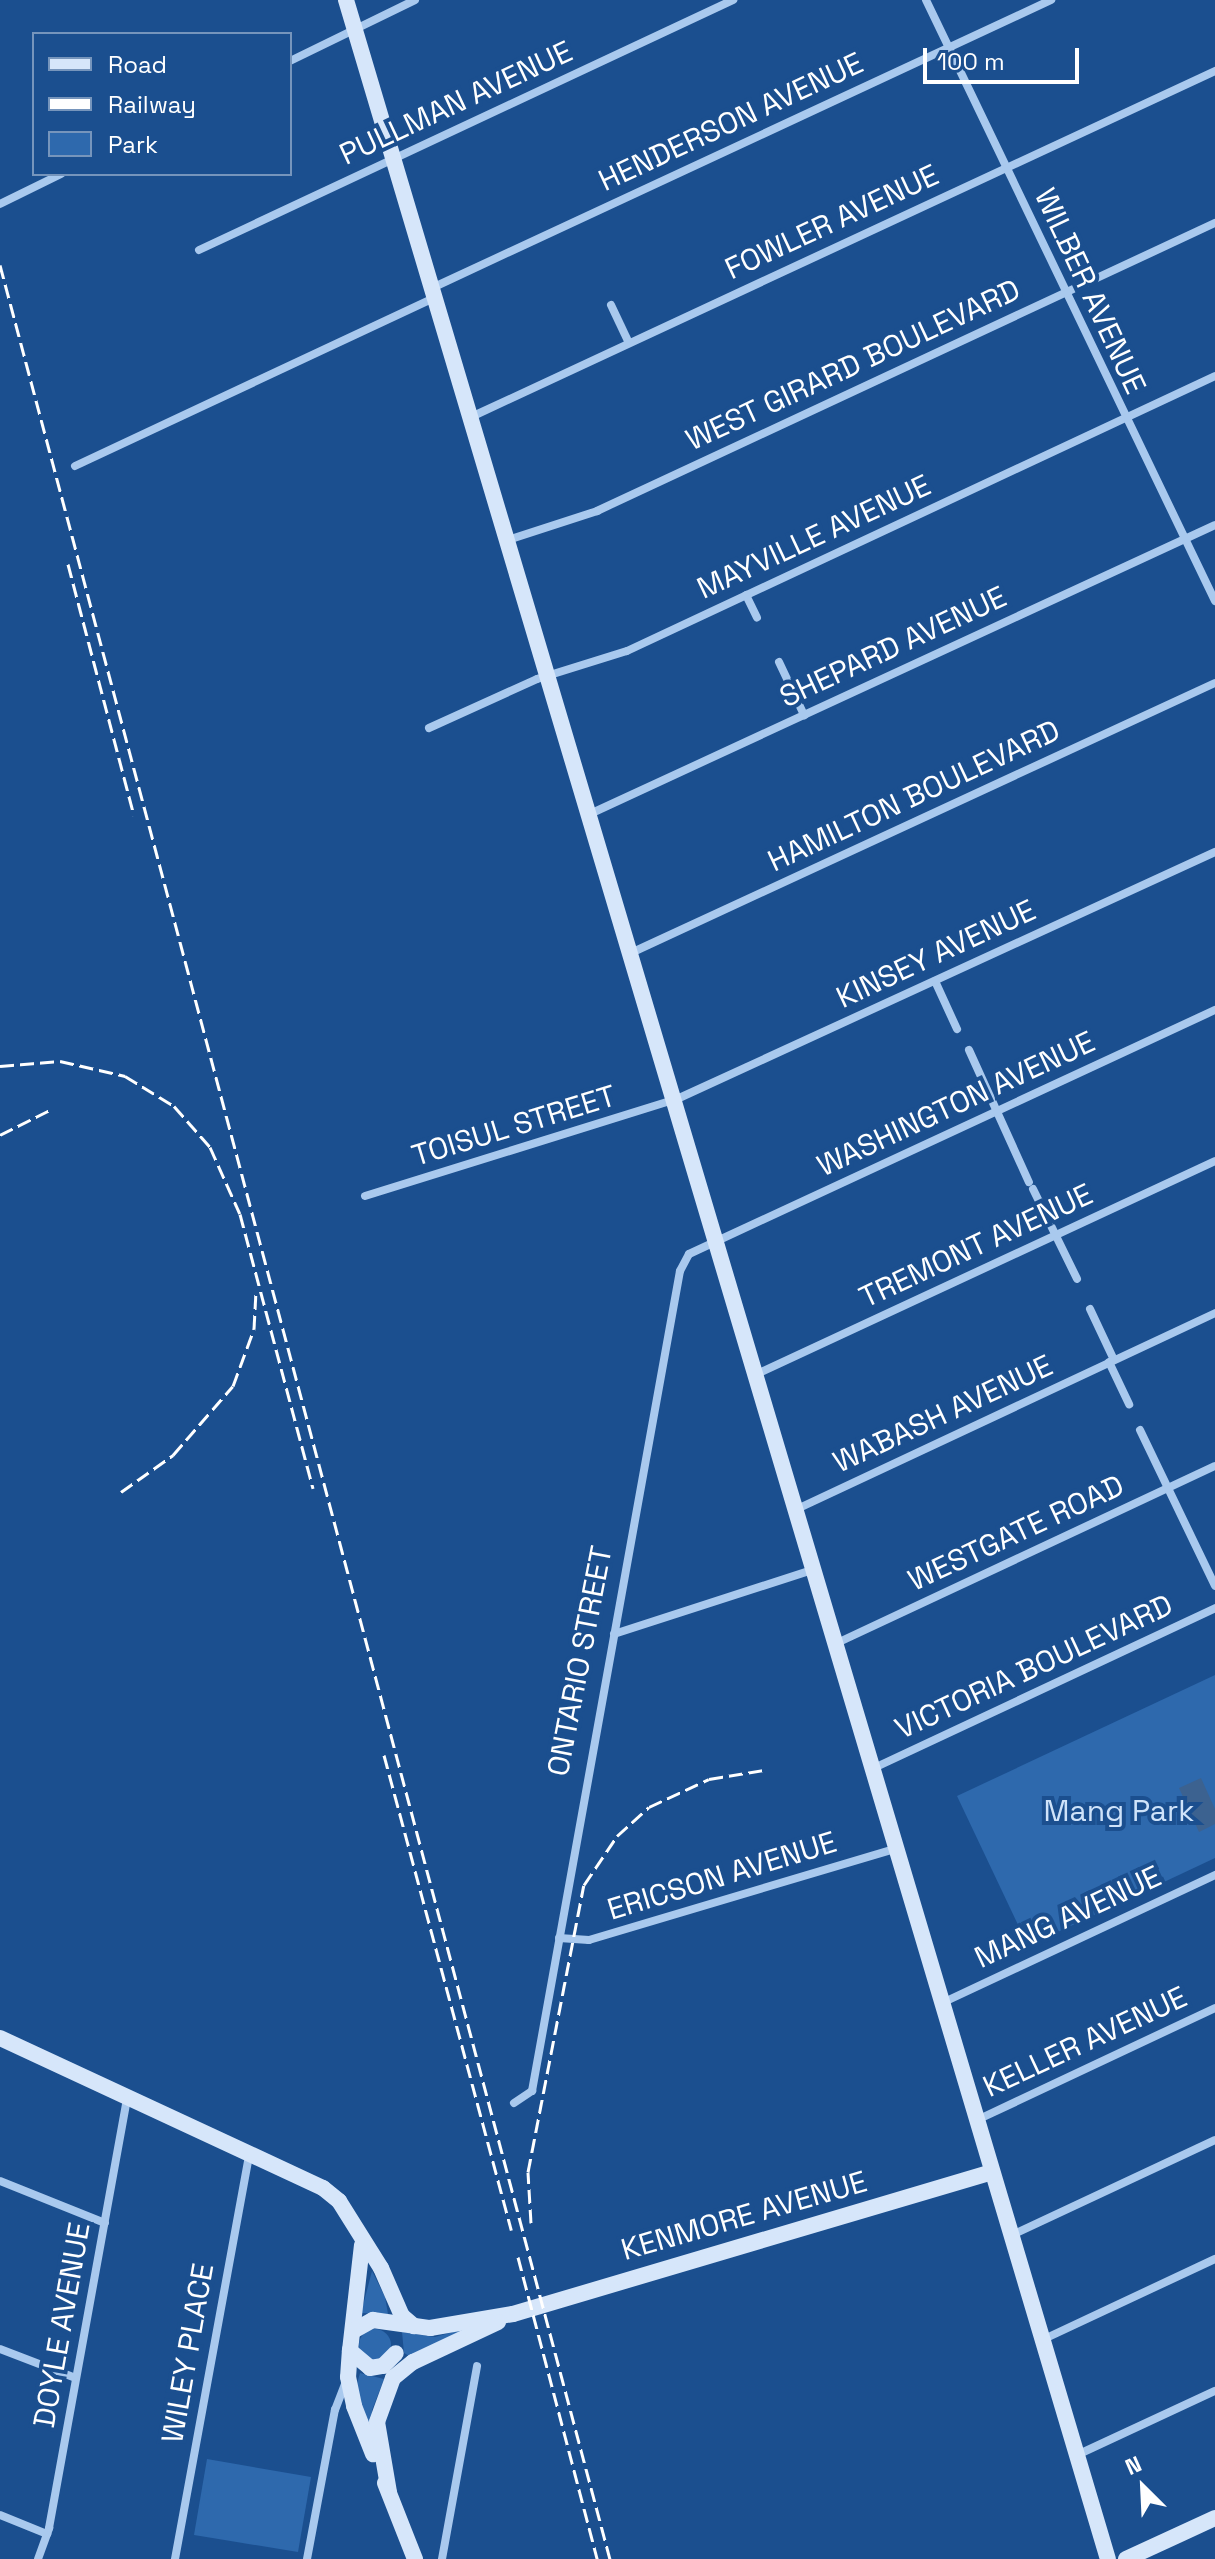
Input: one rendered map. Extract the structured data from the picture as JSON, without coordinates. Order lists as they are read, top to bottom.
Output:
{
  "streets": {
    "main road": ["KENMORE AVENUE"],
    "street": [
      "PULLMAN AVENUE",
      "HENDERSON AVENUE",
      "FOWLER AVENUE",
      "WILBER AVENUE",
      "WEST GIRARD BOULEVARD",
      "MAYVILLE AVENUE",
      "SHEPARD AVENUE",
      "HAMILTON BOULEVARD",
      "KINSEY AVENUE",
      "WASHINGTON AVENUE",
      "TOISUL STREET",
      "TREMONT AVENUE",
      "WABASH AVENUE",
      "WESTGATE ROAD",
      "ONTARIO STREET",
      "VICTORIA BOULEVARD",
      "ERICSON AVENUE",
      "MANG AVENUE",
      "KELLER AVENUE",
      "DOYLE AVENUE",
      "WILEY PLACE"
    ]
  },
  "crossings": [
    ["HENDERSON AVENUE", "WILBER AVENUE"],
    ["FOWLER AVENUE", "WILBER AVENUE"],
    ["WILBER AVENUE", "WEST GIRARD BOULEVARD"],
    ["WILBER AVENUE", "MAYVILLE AVENUE"],
    ["WILBER AVENUE", "SHEPARD AVENUE"],
    ["KINSEY AVENUE", "TOISUL STREET"],
    ["WASHINGTON AVENUE", "ONTARIO STREET"],
    ["ONTARIO STREET", "ERICSON AVENUE"]
  ],
  "parks": ["Mang Park"],
  "legend": ["Road", "Railway", "Park"],
  "scale_bar": "100 m",
  "north": "top left"
}
